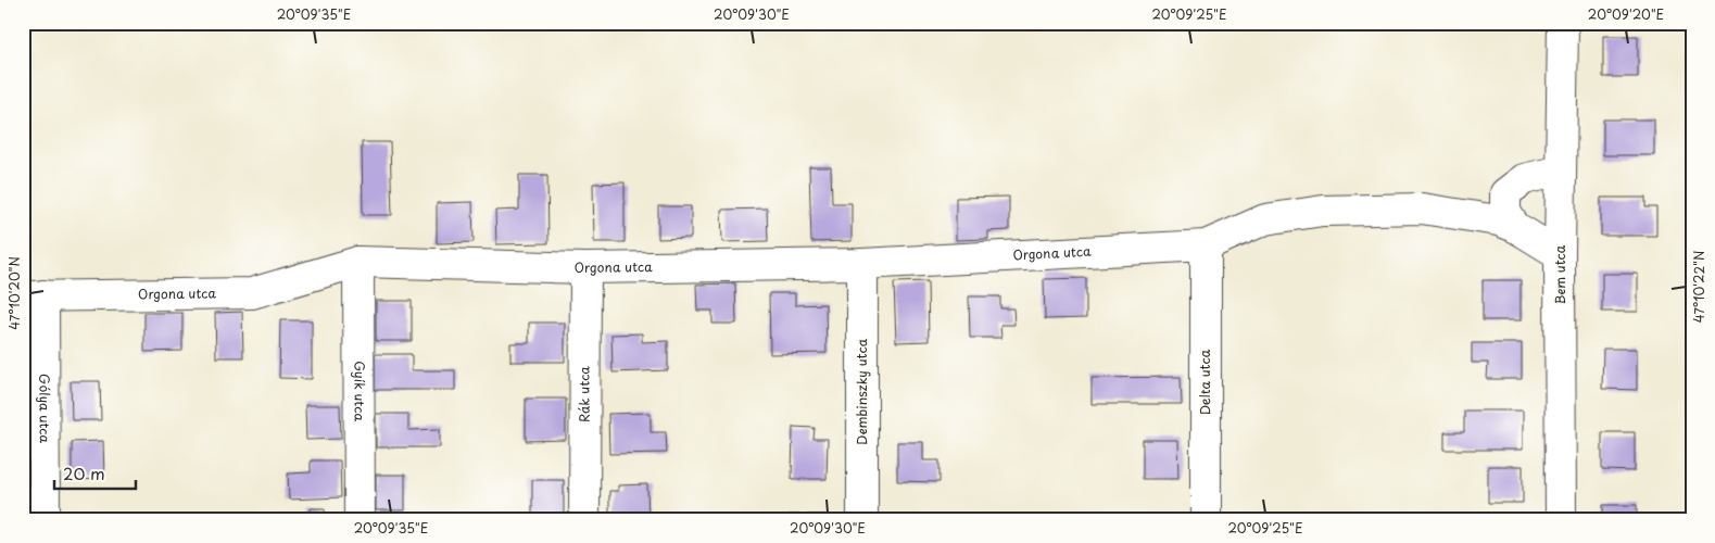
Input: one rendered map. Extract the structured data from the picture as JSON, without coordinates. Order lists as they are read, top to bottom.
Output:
{
  "streets": {
    "street": [
      "Orgona utca",
      "Bem utca",
      "Delta utca",
      "Gyík utca",
      "Dembinszky utca",
      "Rák utca",
      "Gólya utca"
    ]
  },
  "crossings": [
    ["Orgona utca", "Delta utca"],
    ["Orgona utca", "Gyík utca"],
    ["Orgona utca", "Dembinszky utca"],
    ["Orgona utca", "Rák utca"],
    ["Orgona utca", "Gólya utca"]
  ],
  "scale_bar": "20 m",
  "coordinates": [
    "20°09'35\"E",
    "20°09'30\"E",
    "20°09'25\"E",
    "20°09'20\"E",
    "47°10'22\"N",
    "47°10'20\"N"
  ]
}
